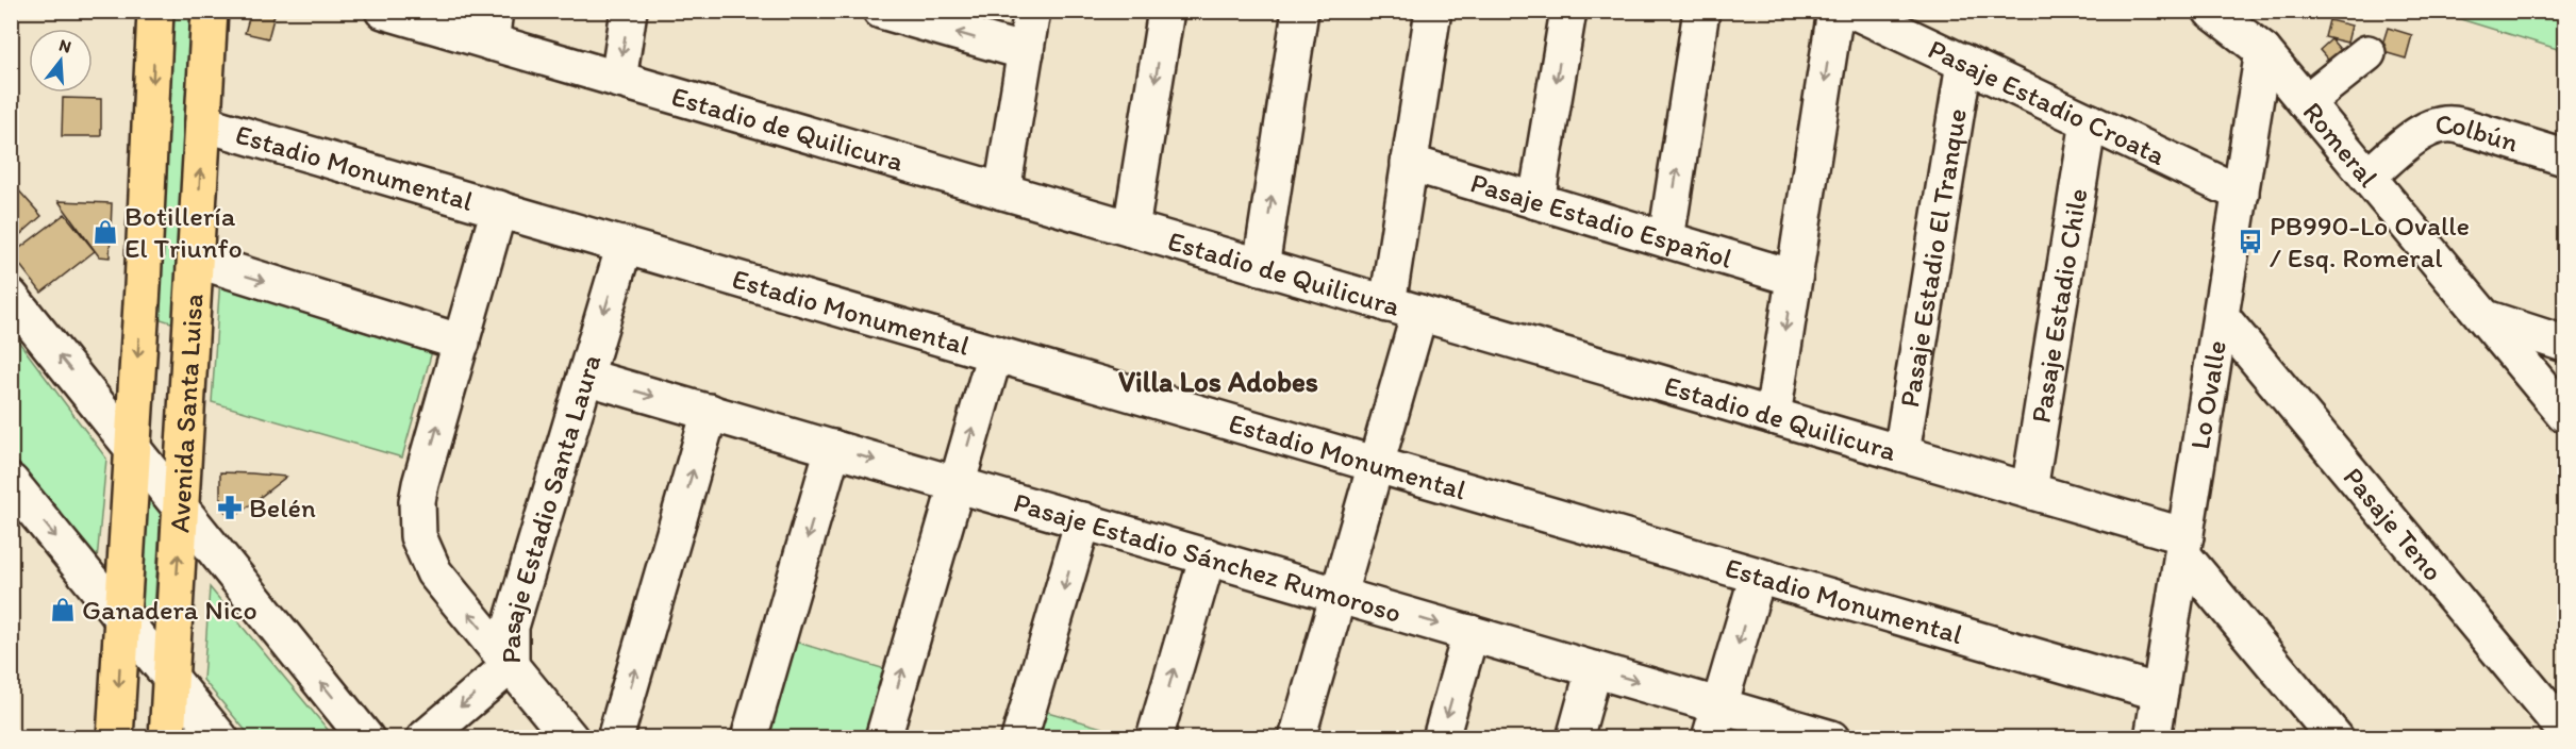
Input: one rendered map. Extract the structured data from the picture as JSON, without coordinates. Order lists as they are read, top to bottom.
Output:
{
  "streets": {
    "main road": ["Avenida Santa Luisa"],
    "street": [
      "Pasaje Estadio Croata",
      "Estadio de Quilicura",
      "Colbún",
      "Romeral",
      "Estadio Monumental",
      "Pasaje Estadio Español",
      "Pasaje Estadio El Tranque",
      "Pasaje Estadio Chile",
      "Lo Ovalle",
      "Pasaje Estadio Santa Laura",
      "Pasaje Teno",
      "Pasaje Estadio Sánchez Rumoroso"
    ]
  },
  "crossings": [
    ["Pasaje Estadio Croata", "Pasaje Estadio El Tranque"],
    ["Pasaje Estadio Croata", "Pasaje Estadio Chile"],
    ["Pasaje Estadio Croata", "Lo Ovalle"],
    ["Estadio de Quilicura", "Pasaje Estadio El Tranque"],
    ["Estadio de Quilicura", "Pasaje Estadio Chile"],
    ["Estadio de Quilicura", "Lo Ovalle"],
    ["Colbún", "Romeral"],
    ["Romeral", "Lo Ovalle"],
    ["Estadio Monumental", "Lo Ovalle"],
    ["Estadio Monumental", "Avenida Santa Luisa"],
    ["Estadio Monumental", "Pasaje Estadio Santa Laura"],
    ["Lo Ovalle", "Pasaje Teno"],
    ["Pasaje Estadio Santa Laura", "Pasaje Estadio Sánchez Rumoroso"]
  ],
  "one_way": ["Pasaje Estadio Sánchez Rumoroso"],
  "districts": ["Villa Los Adobes"],
  "places": {
    "shop": ["Botillería El Triunfo", "Ganadera Nico"],
    "bus stop": ["PB990-Lo Ovalle / Esq. Romeral"],
    "pharmacy": ["Belén"]
  },
  "north": "top"
}
